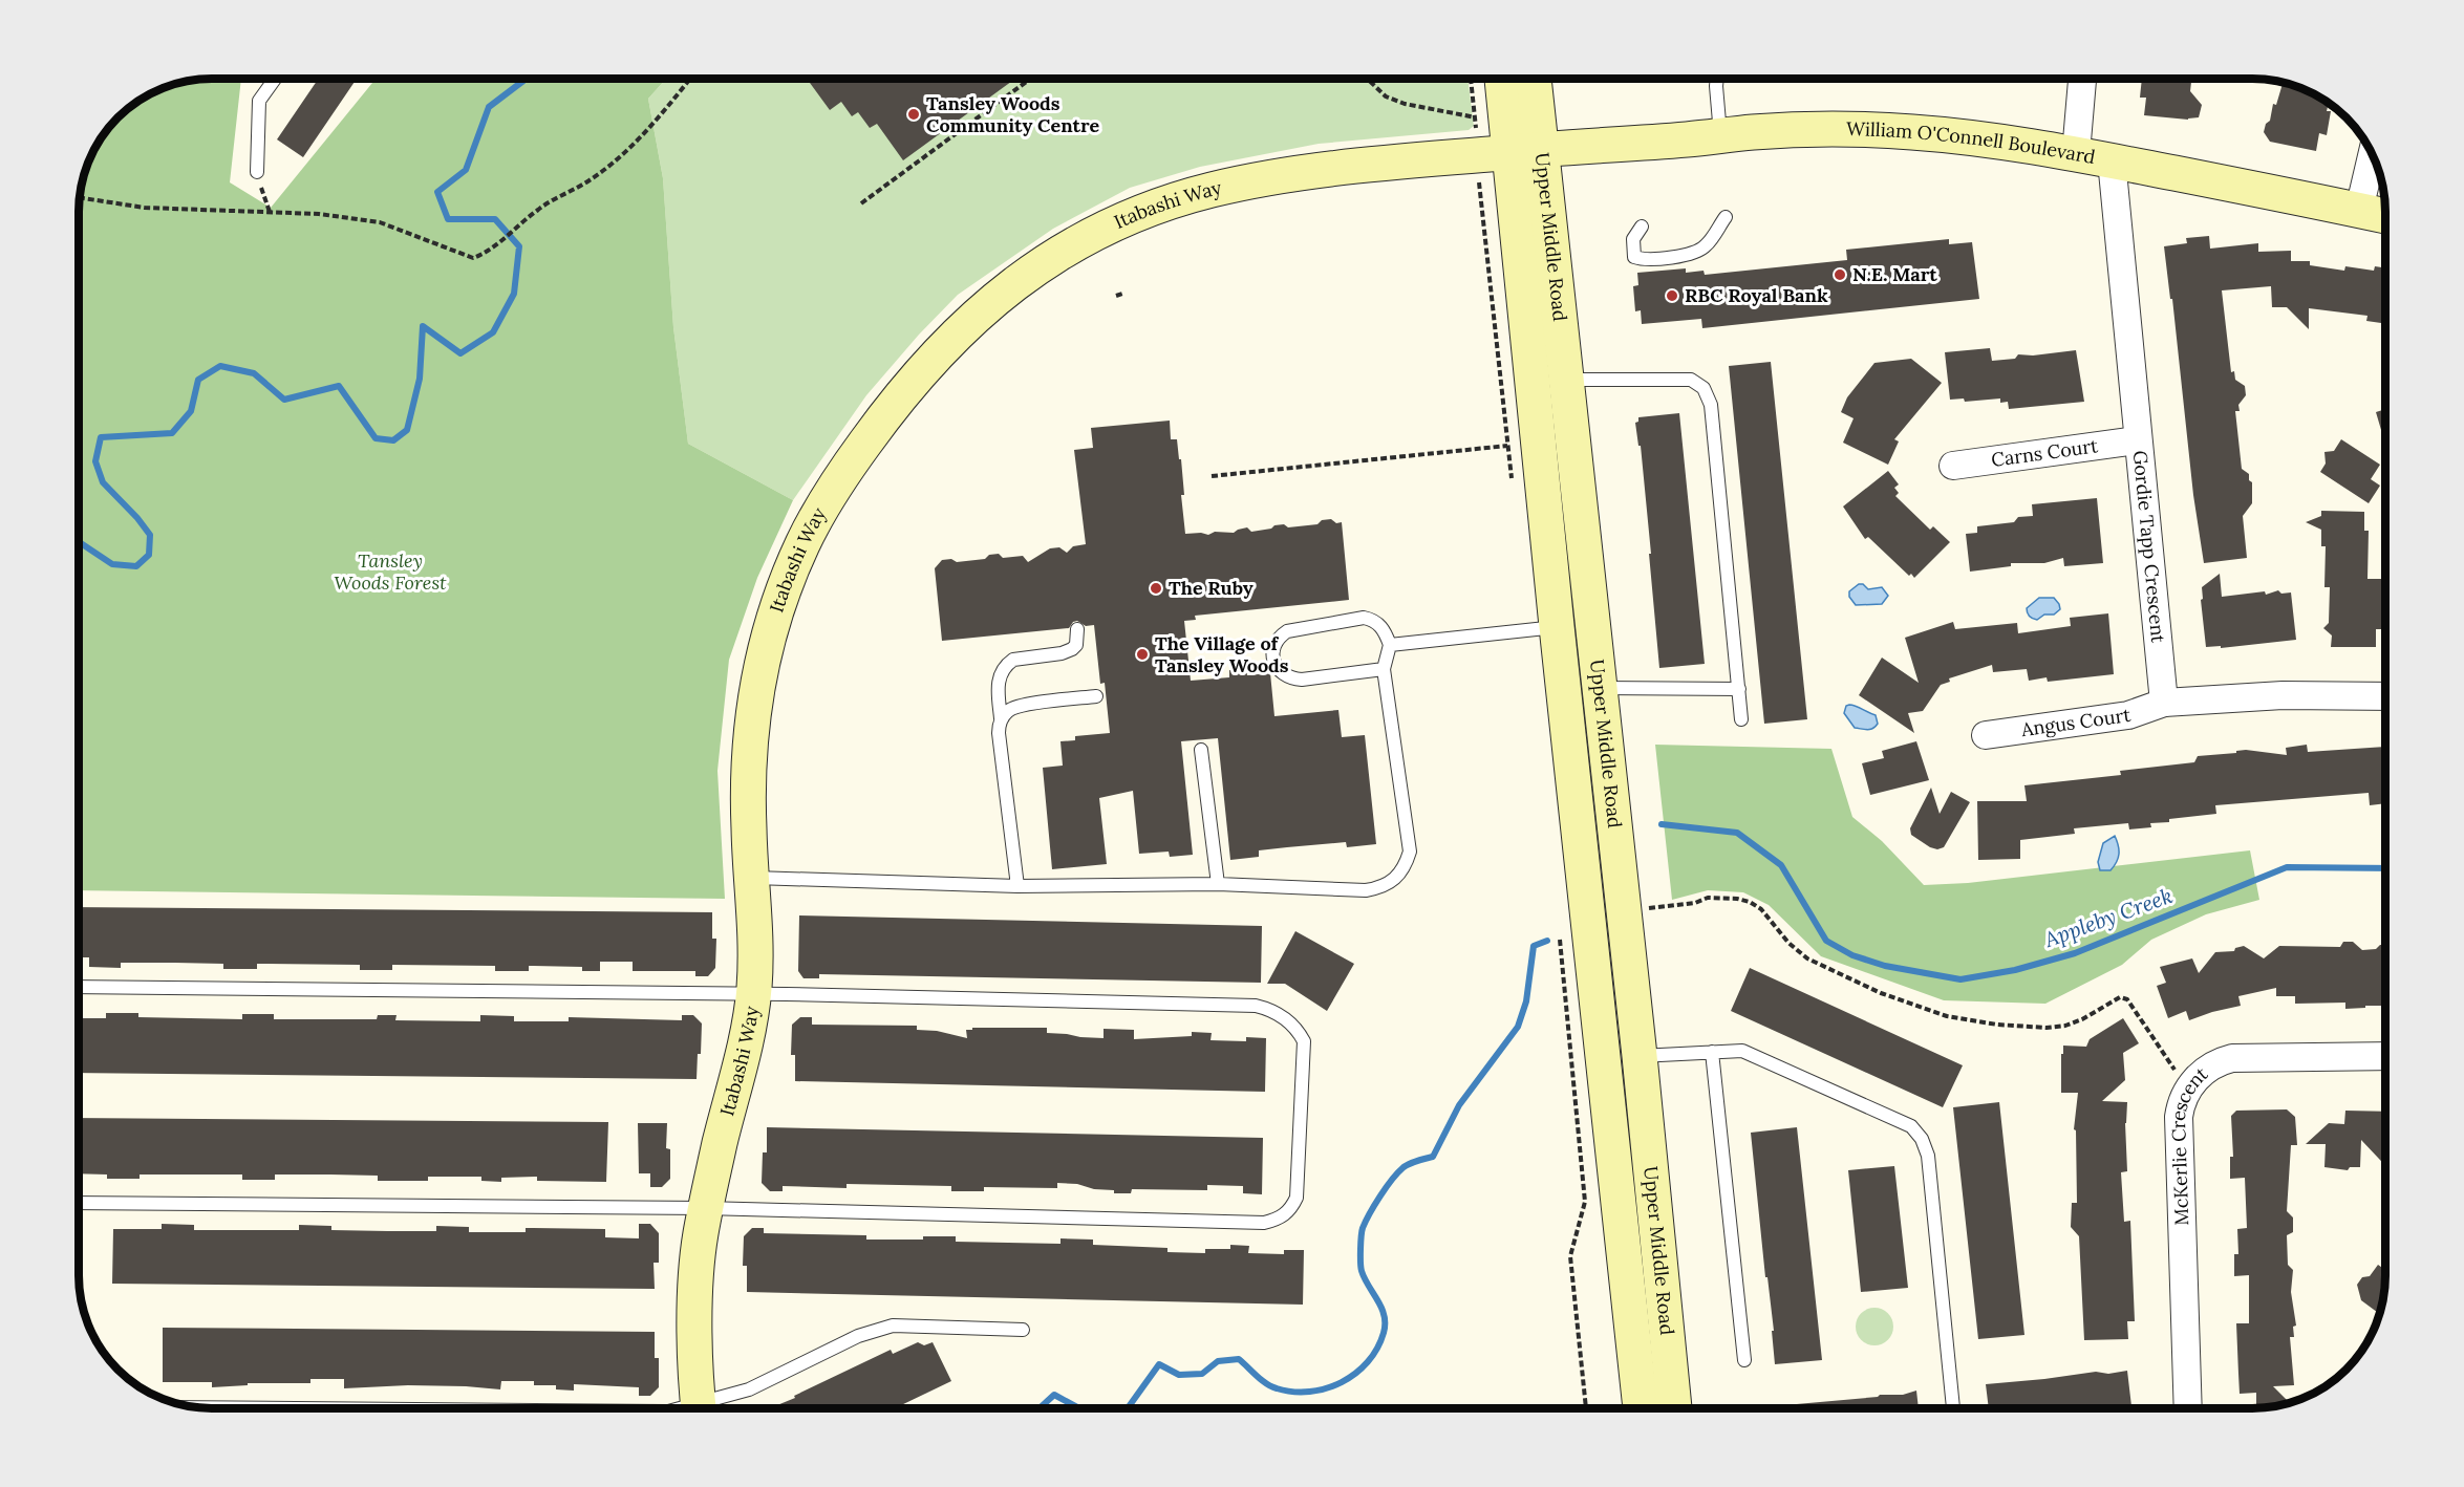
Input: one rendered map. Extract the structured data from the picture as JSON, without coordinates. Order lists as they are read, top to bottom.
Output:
{
  "streets": {
    "main road": ["William O'Connell Boulevard", "Itabashi Way", "Upper Middle Road"],
    "street": [
      "Carns Court",
      "Gordie Tapp Crescent",
      "Angus Court",
      "McKerlie Crescent"
    ]
  },
  "crossings": [
    ["William O'Connell Boulevard", "Itabashi Way"],
    ["William O'Connell Boulevard", "Upper Middle Road"],
    ["William O'Connell Boulevard", "Gordie Tapp Crescent"],
    ["Itabashi Way", "Upper Middle Road"],
    ["Carns Court", "Gordie Tapp Crescent"],
    ["Gordie Tapp Crescent", "Angus Court"]
  ],
  "water": ["Appleby Creek"],
  "parks": ["Tansley Woods Forest"],
  "places": [
    "Tansley Woods Community Centre",
    "N.E. Mart",
    "RBC Royal Bank",
    "The Ruby",
    "The Village of Tansley Woods"
  ]
}
